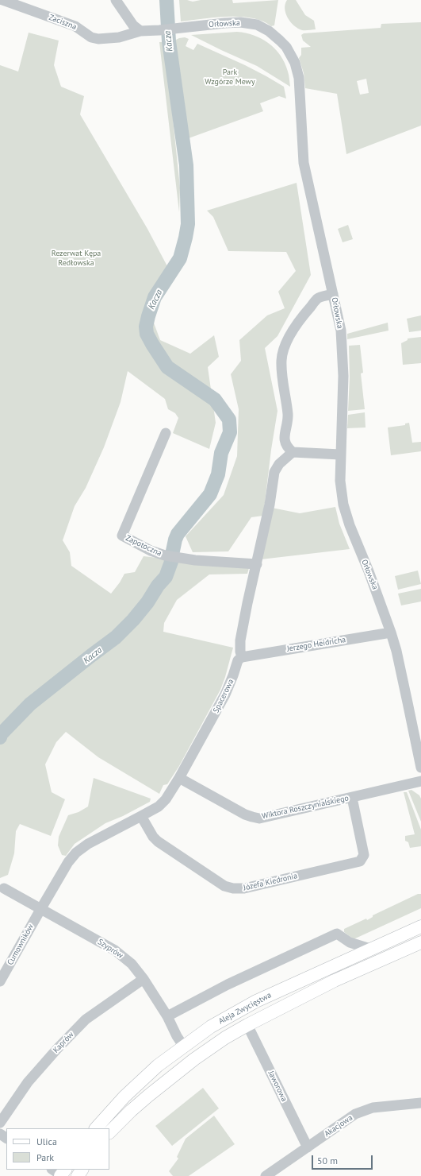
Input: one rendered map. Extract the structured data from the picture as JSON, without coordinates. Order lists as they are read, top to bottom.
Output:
{
  "streets": {
    "main road": ["Aleja Zwycięstwa"],
    "street": [
      "Zaciszna",
      "Orłowska",
      "Zapotoczna",
      "Jerzego Heidricha",
      "Spacerowa",
      "Wiktora Roszczynialskiego",
      "Józefa Kiedronia",
      "Cumowników",
      "Szyprów",
      "Kaprów",
      "Jaworowa",
      "Akacjowa"
    ]
  },
  "crossings": [
    ["Zaciszna", "Orłowska"],
    ["Orłowska", "Jerzego Heidricha"],
    ["Jerzego Heidricha", "Spacerowa"],
    ["Spacerowa", "Wiktora Roszczynialskiego"],
    ["Spacerowa", "Józefa Kiedronia"],
    ["Spacerowa", "Cumowników"],
    ["Spacerowa", "Szyprów"],
    ["Wiktora Roszczynialskiego", "Józefa Kiedronia"],
    ["Cumowników", "Szyprów"],
    ["Szyprów", "Aleja Zwycięstwa"],
    ["Szyprów", "Kaprów"],
    ["Aleja Zwycięstwa", "Jaworowa"],
    ["Jaworowa", "Akacjowa"]
  ],
  "water": ["Kacza"],
  "parks": ["Park Wzgórze Mewy", "Rezerwat Kępa Redłowska"],
  "legend": ["Ulica", "Park"],
  "scale_bar": "50 m"
}
